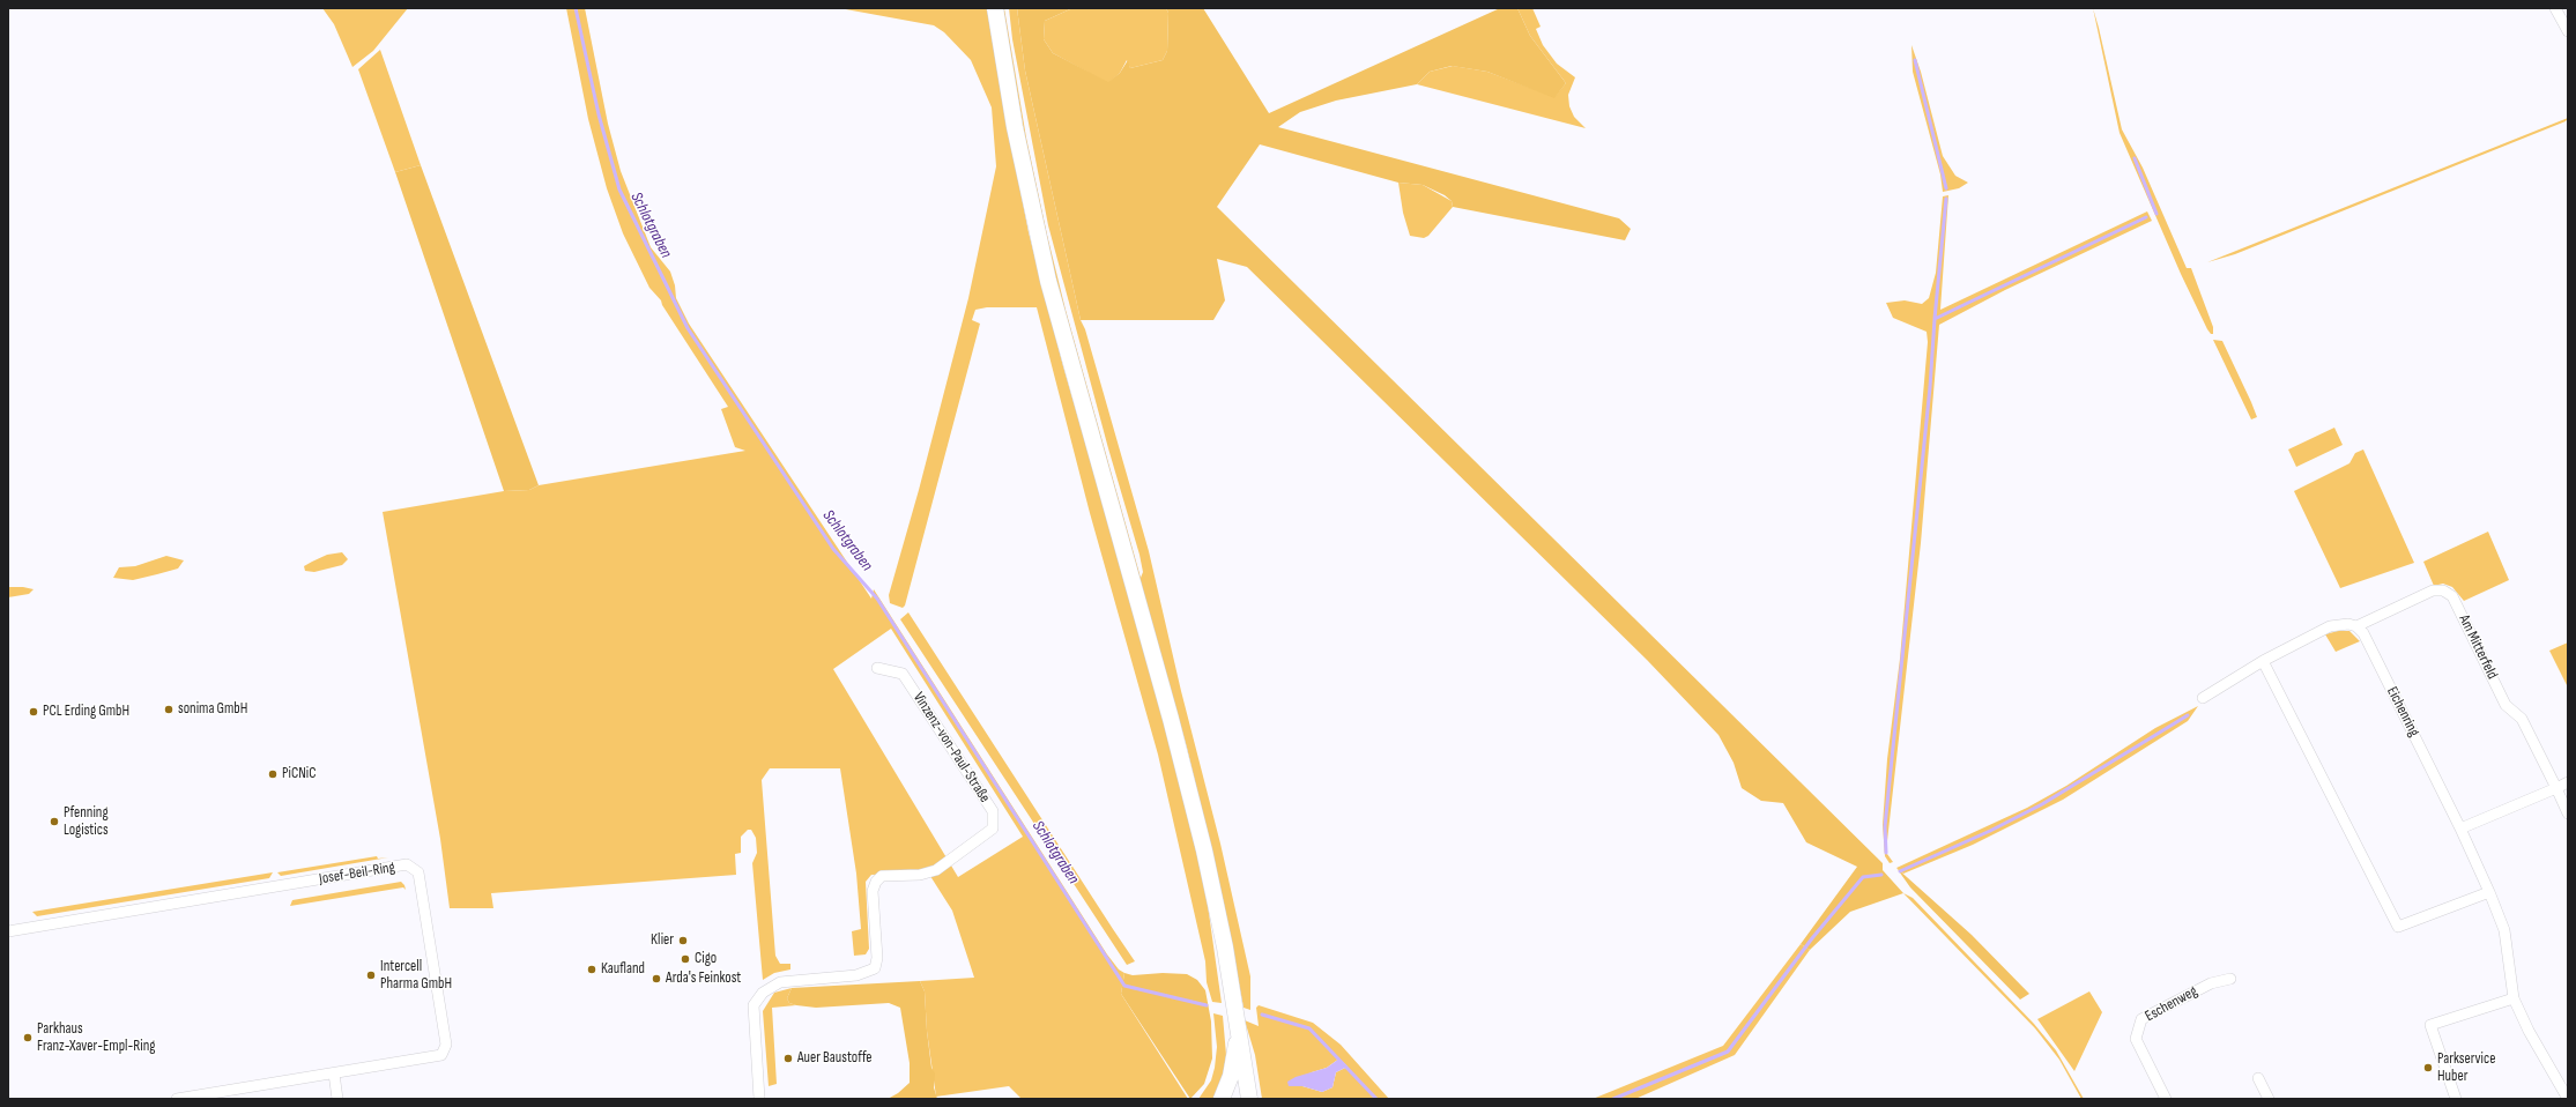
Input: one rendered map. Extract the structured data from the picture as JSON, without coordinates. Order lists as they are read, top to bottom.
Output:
{
  "streets": {
    "street": [
      "Am Mitterfeld",
      "Eichenring",
      "Vinzenz-von-Paul-Straße",
      "Josef-Beil-Ring",
      "Eschenweg"
    ]
  },
  "crossings": [
    ["Am Mitterfeld", "Eichenring"]
  ],
  "water": ["Schlotgraben"],
  "places": [
    "sonima GmbH",
    "PCL Erding GmbH",
    "PiCNiC",
    "Pfenning Logistics",
    "Klier",
    "Cigo",
    "Kaufland",
    "Intercell Pharma GmbH",
    "Arda's Feinkost",
    "Parkhaus Franz-Xaver-Empl-Ring",
    "Auer Baustoffe",
    "Parkservice Huber"
  ]
}
